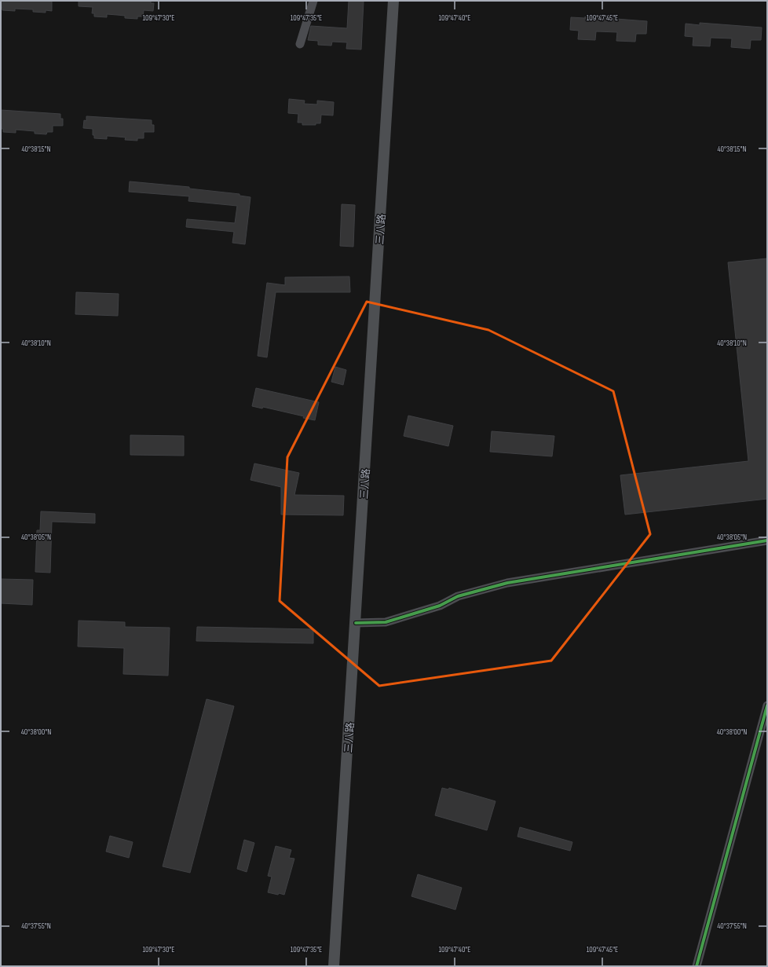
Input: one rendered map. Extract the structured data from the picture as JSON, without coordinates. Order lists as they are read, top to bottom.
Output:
{
  "streets": {
    "main road": ["三八路"]
  },
  "coordinates": [
    "109°47'30\"E",
    "109°47'35\"E",
    "109°47'40\"E",
    "109°47'45\"E",
    "40°38'15\"N",
    "40°38'10\"N",
    "40°38'05\"N",
    "40°38'00\"N",
    "40°37'55\"N"
  ]
}
